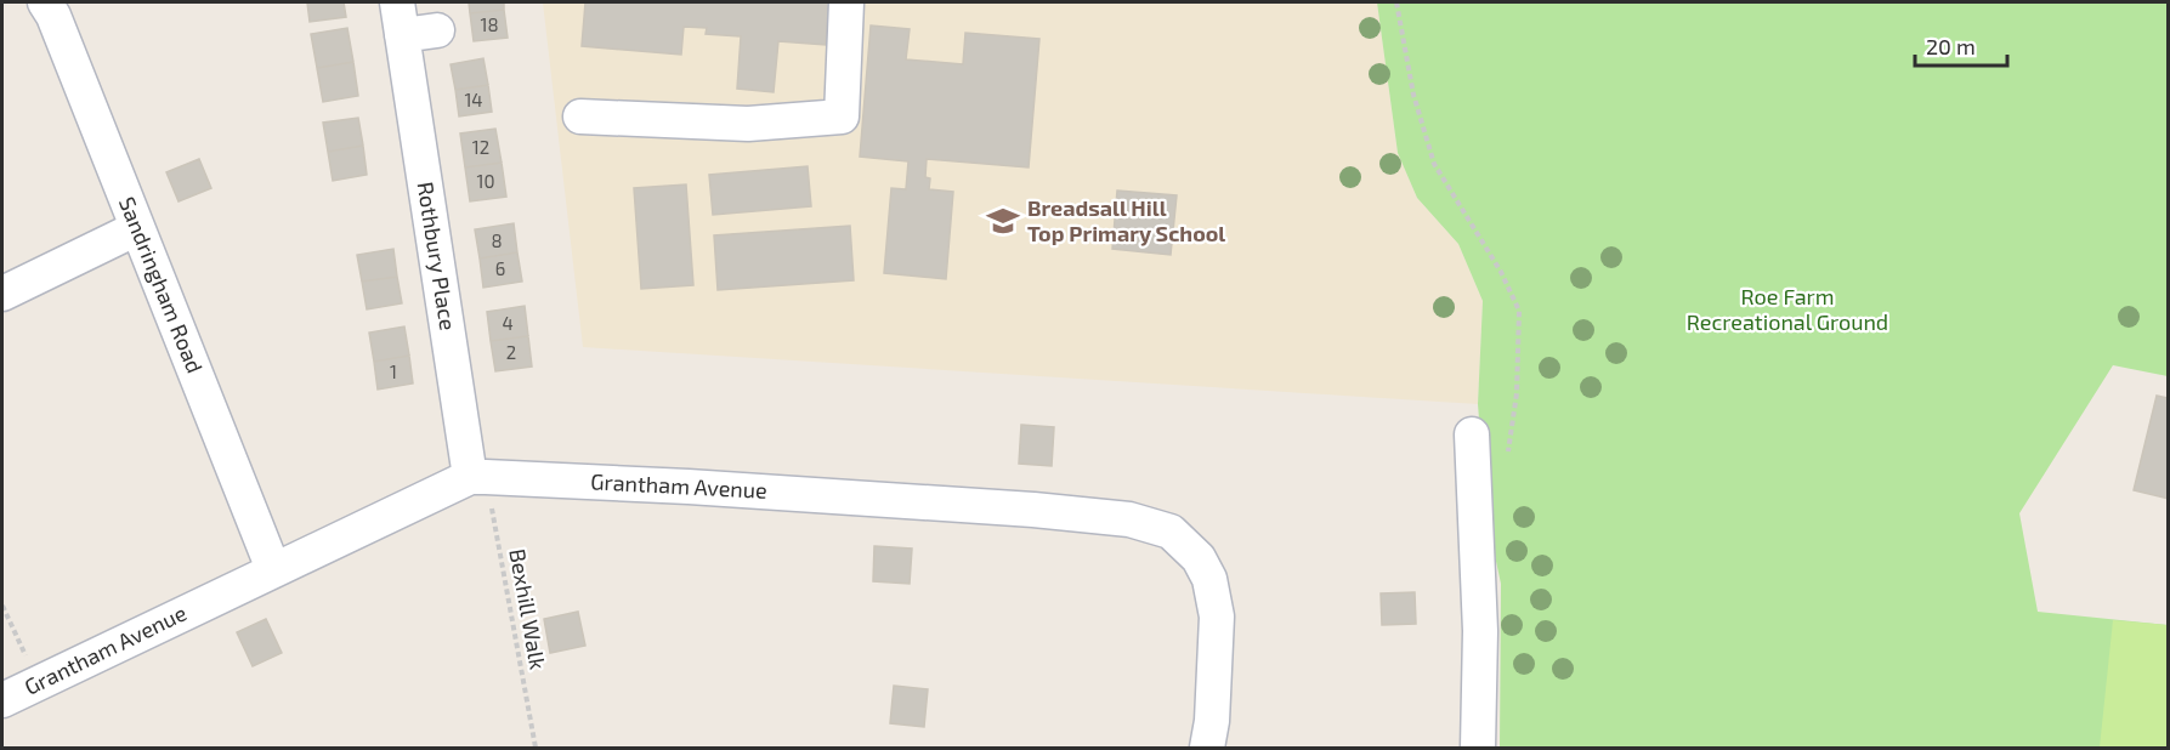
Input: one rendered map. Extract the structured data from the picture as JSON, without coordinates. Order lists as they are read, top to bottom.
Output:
{
  "streets": {
    "street": ["Rothbury Place", "Sandringham Road", "Grantham Avenue"],
    "path": ["Bexhill Walk"]
  },
  "crossings": [
    ["Rothbury Place", "Grantham Avenue"],
    ["Rothbury Place", "Bexhill Walk"],
    ["Sandringham Road", "Grantham Avenue"],
    ["Grantham Avenue", "Bexhill Walk"]
  ],
  "parks": ["Roe Farm Recreational Ground"],
  "places": {
    "school or university": ["Breadsall Hill Top Primary School"]
  },
  "house_numbers": [
    "18",
    "14",
    "12",
    "10",
    "8",
    "6",
    "4",
    "2",
    "1"
  ],
  "scale_bar": "20 m"
}
